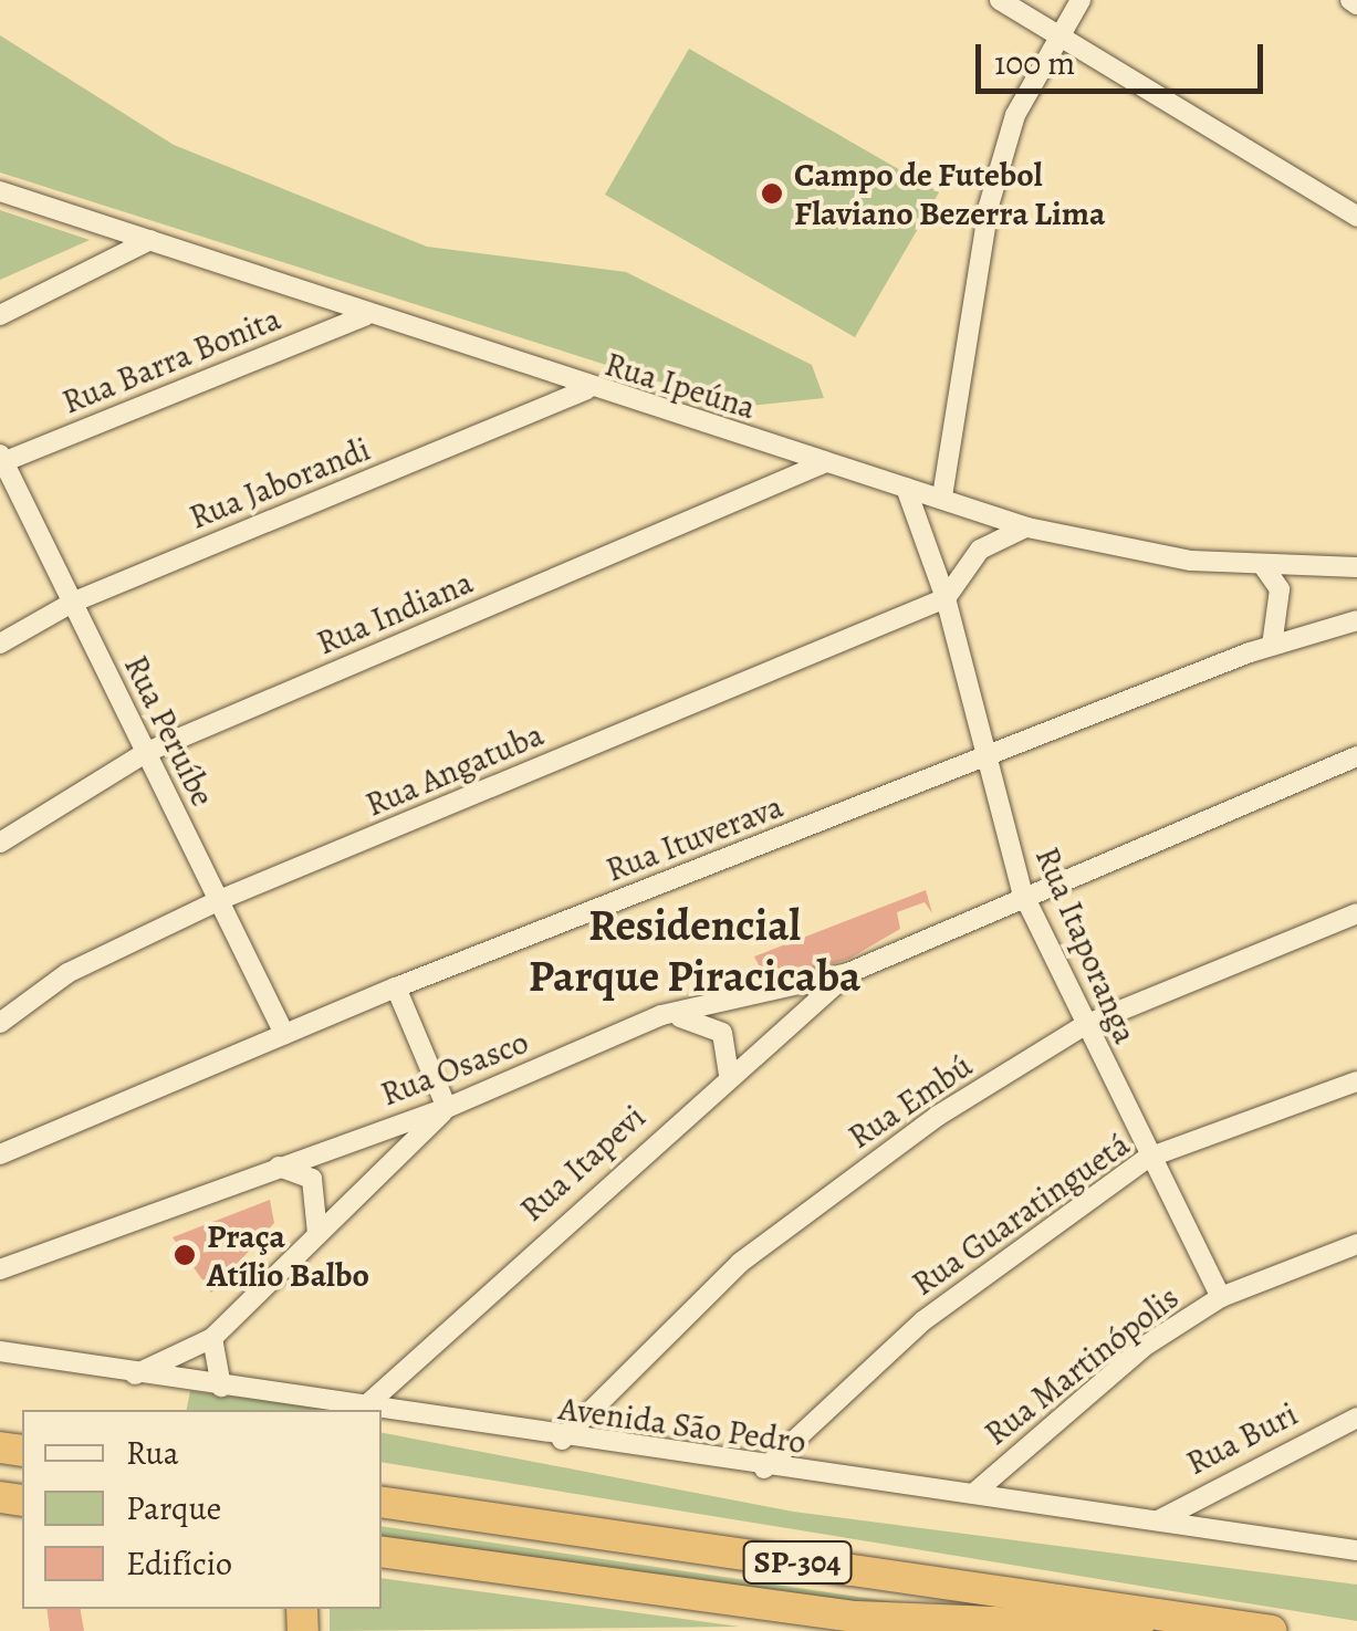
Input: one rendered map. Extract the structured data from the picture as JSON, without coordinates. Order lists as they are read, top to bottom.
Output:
{
  "streets": {
    "highway": ["SP-304"],
    "street": [
      "Rua Barra Bonita",
      "Rua Ipeúna",
      "Rua Jaborandi",
      "Rua Indiana",
      "Rua Peruíbe",
      "Rua Angatuba",
      "Rua Ituverava",
      "Rua Itaporanga",
      "Rua Osasco",
      "Rua Embú",
      "Rua Itapevi",
      "Rua Guaratinguetá",
      "Rua Martinópolis",
      "Avenida São Pedro",
      "Rua Buri"
    ]
  },
  "crossings": [
    ["Rua Barra Bonita", "Rua Ipeúna"],
    ["Rua Barra Bonita", "Rua Peruíbe"],
    ["Rua Ipeúna", "Rua Jaborandi"],
    ["Rua Ipeúna", "Rua Indiana"],
    ["Rua Ipeúna", "Rua Itaporanga"],
    ["Rua Jaborandi", "Rua Peruíbe"],
    ["Rua Indiana", "Rua Peruíbe"],
    ["Rua Peruíbe", "Rua Angatuba"],
    ["Rua Peruíbe", "Rua Ituverava"],
    ["Rua Angatuba", "Rua Itaporanga"],
    ["Rua Ituverava", "Rua Itaporanga"],
    ["Rua Itaporanga", "Rua Osasco"],
    ["Rua Itaporanga", "Rua Embú"],
    ["Rua Itaporanga", "Rua Guaratinguetá"],
    ["Rua Itaporanga", "Rua Martinópolis"],
    ["Rua Osasco", "Rua Itapevi"],
    ["Rua Embú", "Avenida São Pedro"],
    ["Rua Itapevi", "Avenida São Pedro"],
    ["Rua Guaratinguetá", "Avenida São Pedro"],
    ["Rua Martinópolis", "Avenida São Pedro"],
    ["Avenida São Pedro", "Rua Buri"]
  ],
  "districts": ["Residencial Parque Piracicaba"],
  "places": ["Campo de Futebol Flaviano Bezerra Lima", "Praça Atílio Balbo"],
  "legend": ["Rua", "Parque", "Edifício"],
  "scale_bar": "100 m"
}
